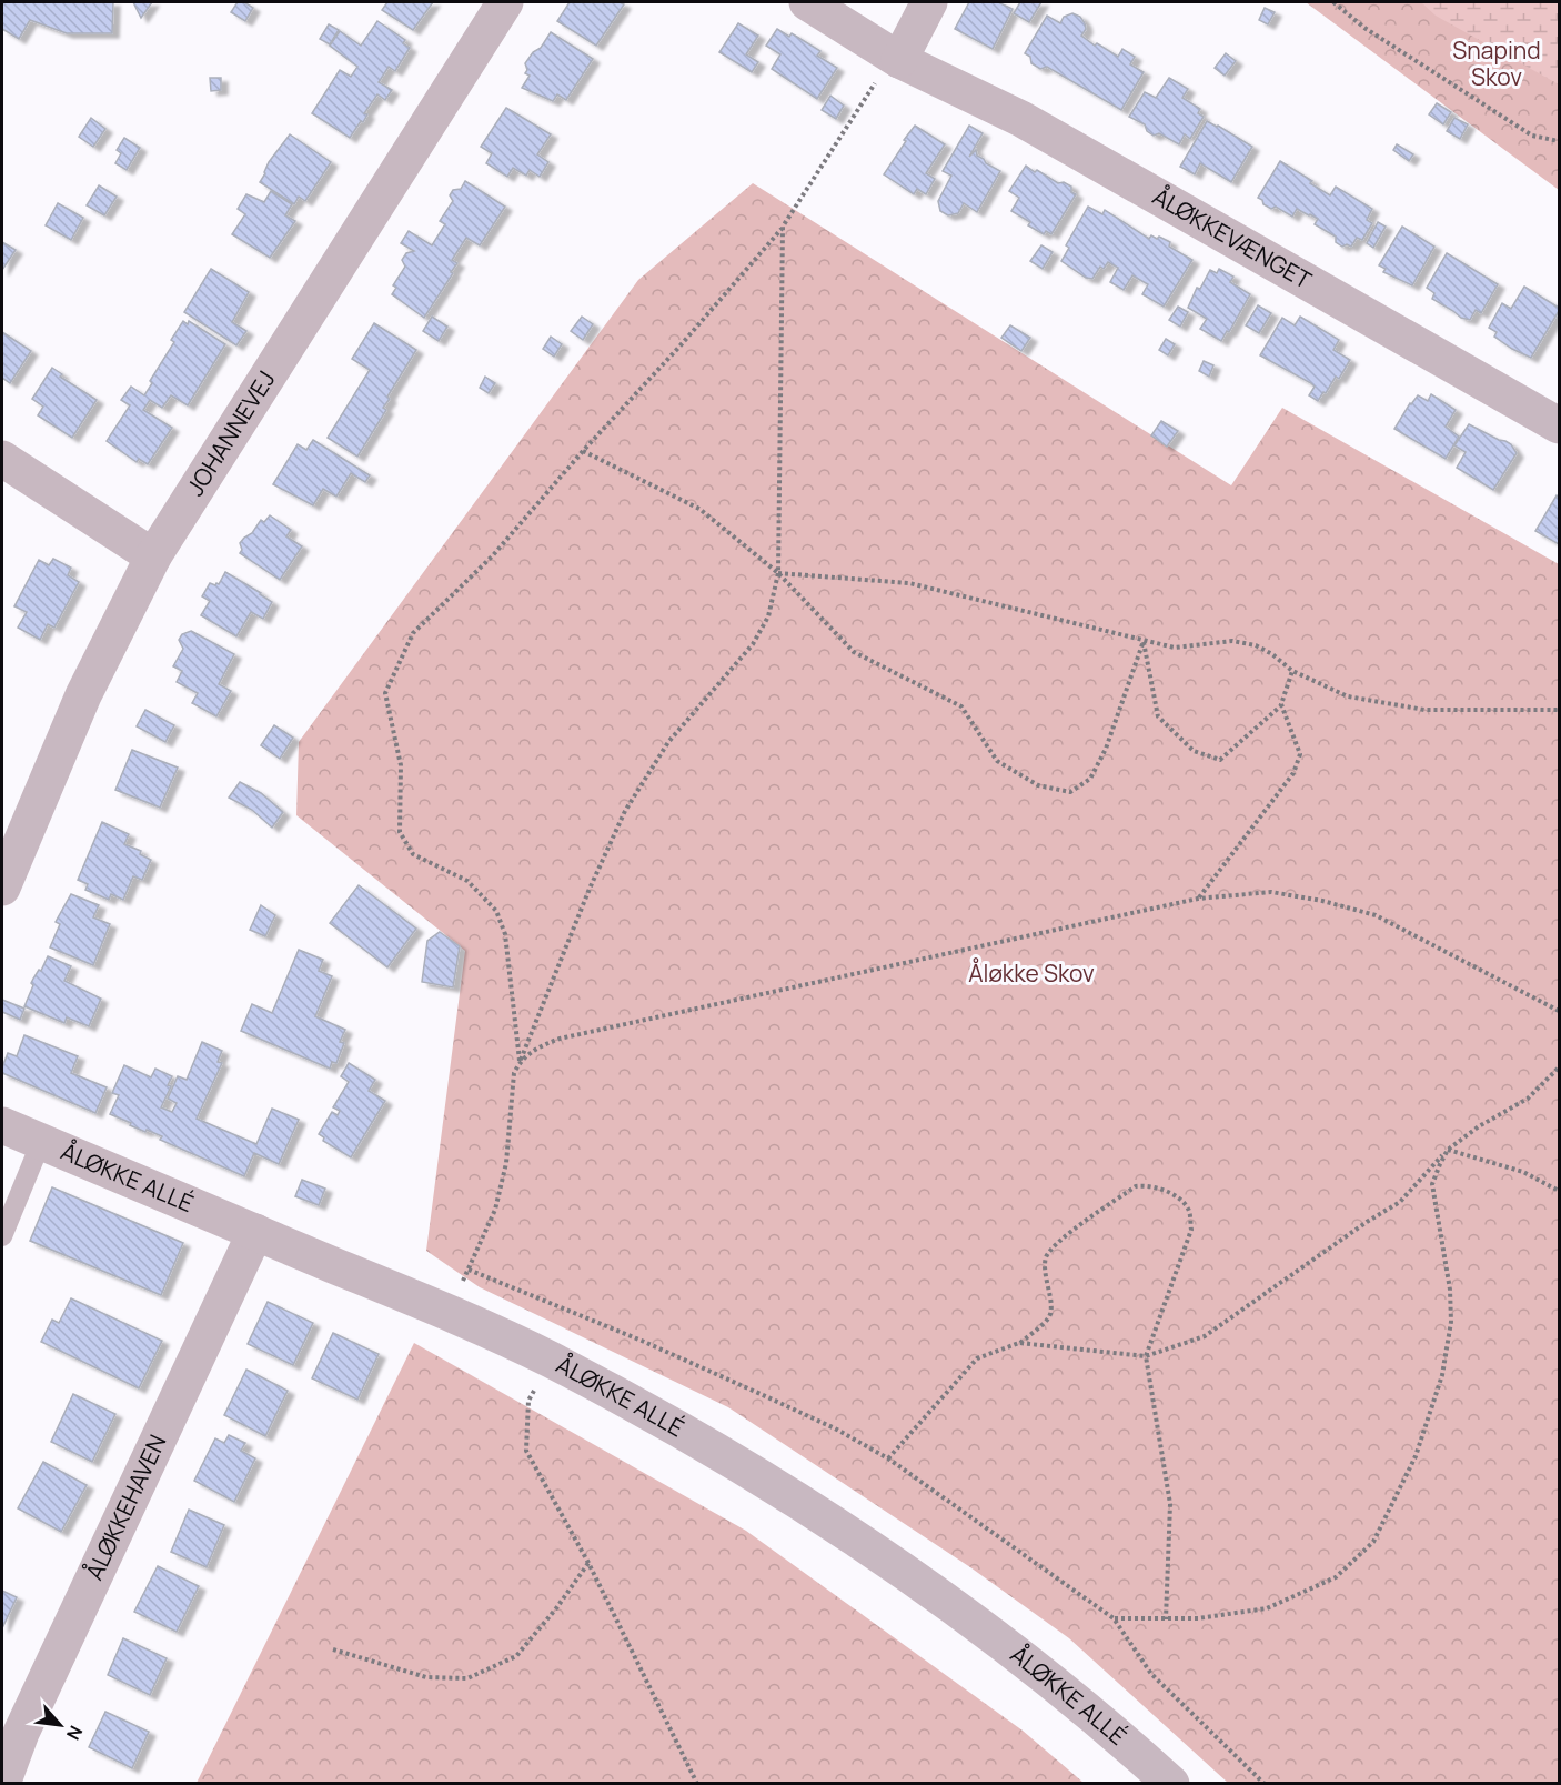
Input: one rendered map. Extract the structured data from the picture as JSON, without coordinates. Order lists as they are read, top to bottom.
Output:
{
  "streets": {
    "street": [
      "ÅLØKKEVÆNGET",
      "JOHANNEVEJ",
      "ÅLØKKE ALLÉ",
      "ÅLØKKEHAVEN"
    ]
  },
  "crossings": [
    ["ÅLØKKE ALLÉ", "ÅLØKKEHAVEN"]
  ],
  "parks": ["Snapind Skov", "Åløkke Skov"],
  "north": "bottom right"
}
